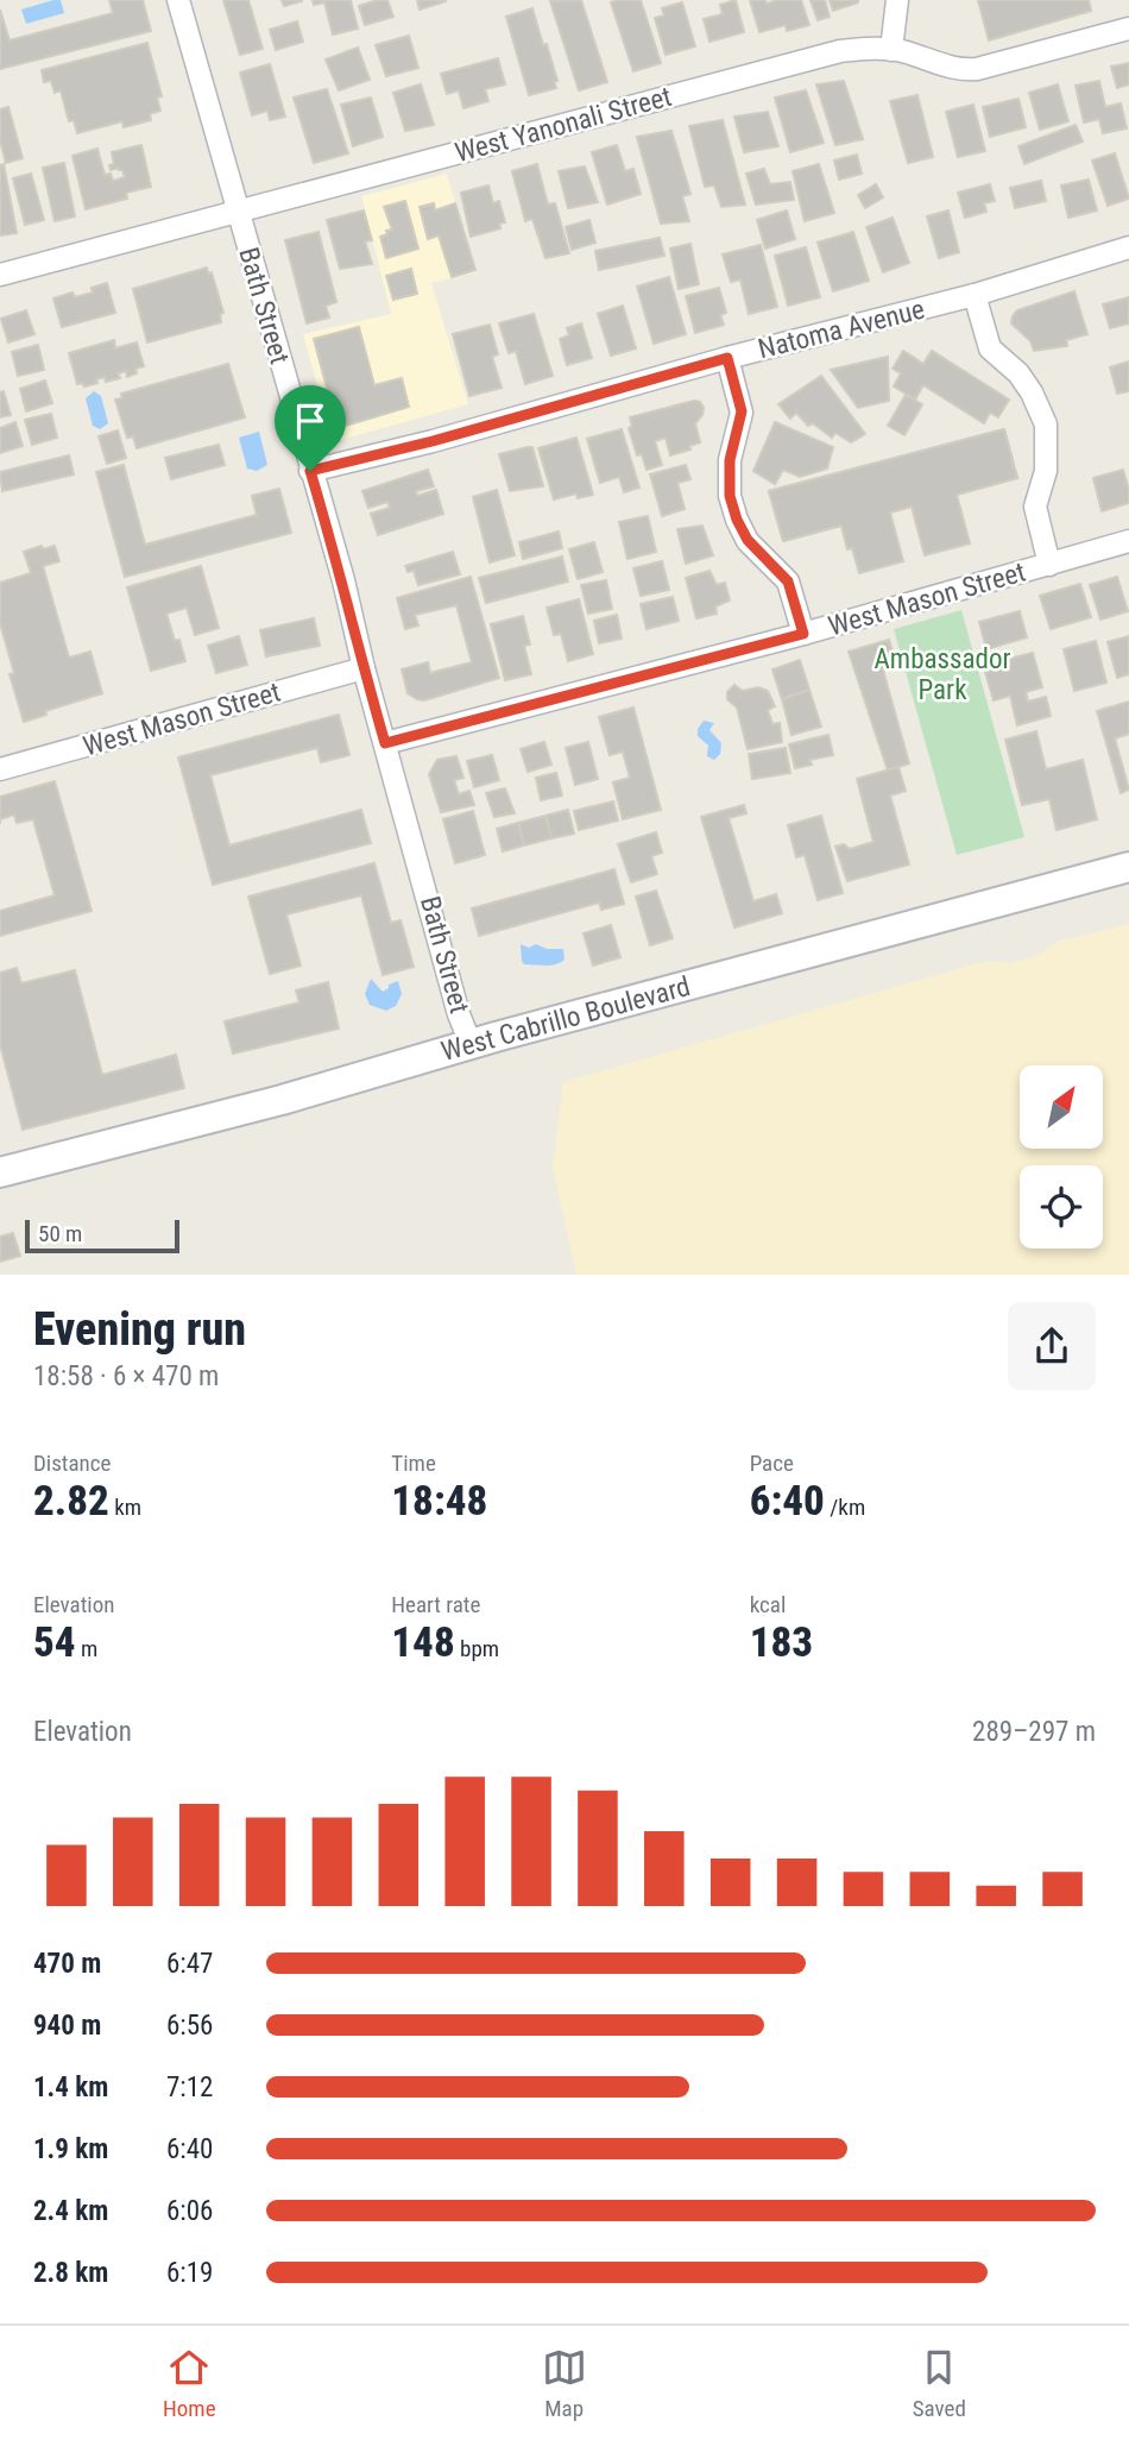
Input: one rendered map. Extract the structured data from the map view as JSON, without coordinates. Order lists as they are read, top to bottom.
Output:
{
  "streets": {
    "main road": ["West Cabrillo Boulevard"],
    "street": [
      "West Yanonali Street",
      "Bath Street",
      "Natoma Avenue",
      "West Mason Street"
    ]
  },
  "crossings": [
    ["West Yanonali Street", "Bath Street"],
    ["Bath Street", "Natoma Avenue"],
    ["Bath Street", "West Mason Street"],
    ["Bath Street", "West Cabrillo Boulevard"]
  ],
  "parks": ["Ambassador Park"],
  "scale_bar": "50 m",
  "north": "top right",
  "page": {
    "scale": "50 m",
    "heading": ["Evening run", "18:58 · 6 × 470 m"],
    "stats": [
      ["Distance", "2.82 km"],
      ["Time", "18:48"],
      ["Pace", "6:40 /km"],
      ["Elevation", "54 m"],
      ["Heart rate", "148 bpm"],
      ["kcal", "183"]
    ],
    "chart": ["Elevation", "289–297 m"],
    "list": [
      {
        "name": "470 m",
        "note": "6:47"
      },
      {
        "name": "940 m",
        "note": "6:56"
      },
      {
        "name": "1.4 km",
        "note": "7:12"
      },
      {
        "name": "1.9 km",
        "note": "6:40"
      },
      {
        "name": "2.4 km",
        "note": "6:06"
      },
      {
        "name": "2.8 km",
        "note": "6:19"
      }
    ],
    "tabs": ["Home", "Map", "Saved"]
  }
}
